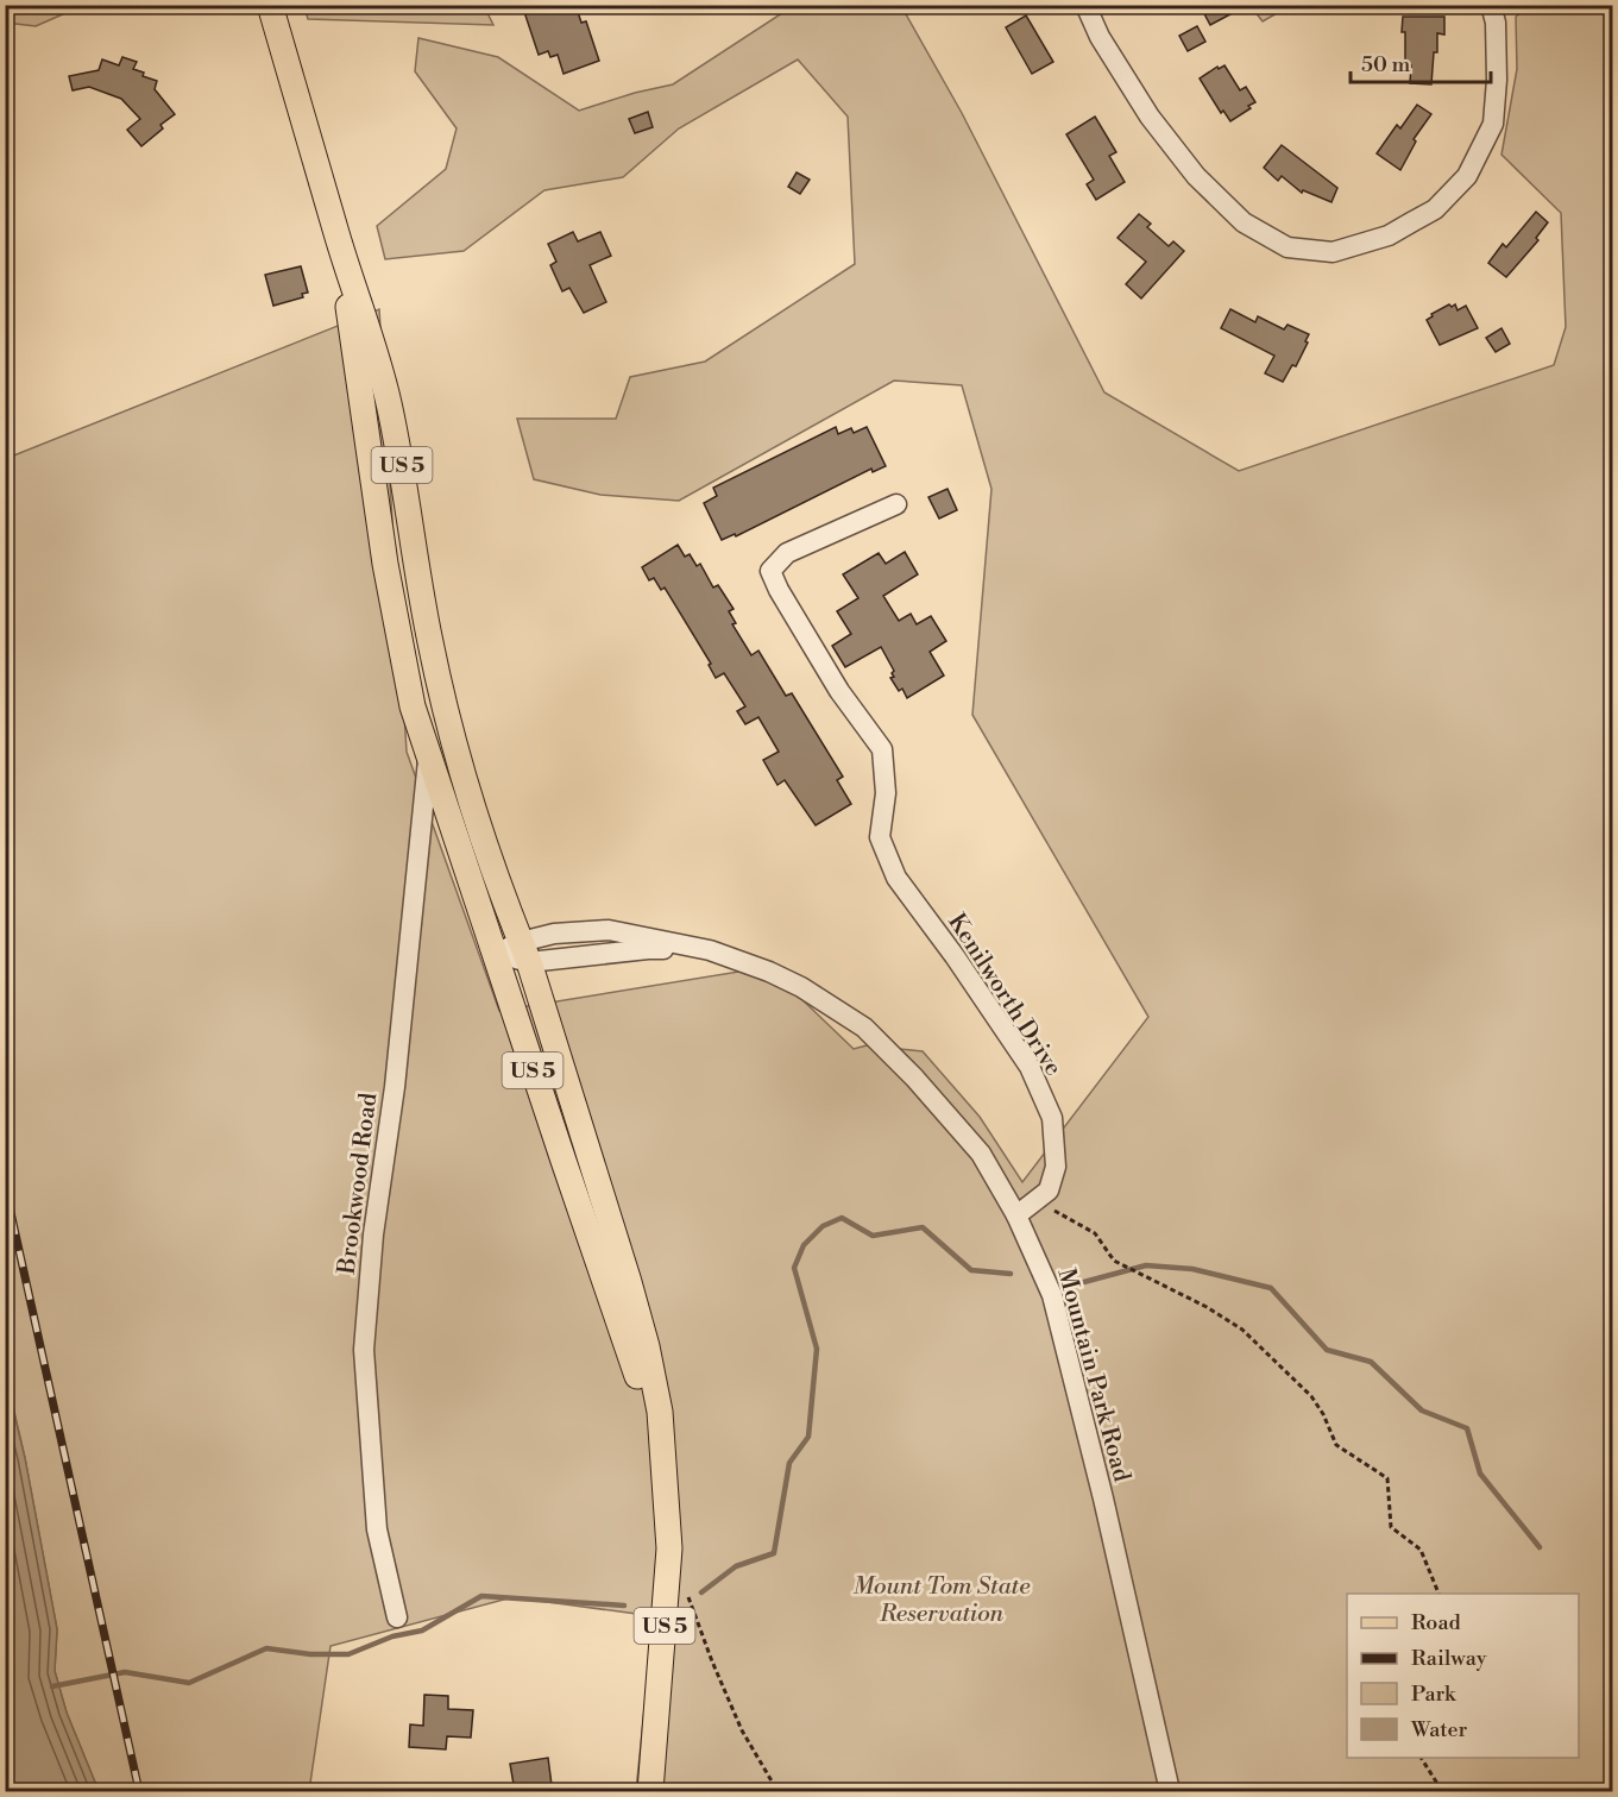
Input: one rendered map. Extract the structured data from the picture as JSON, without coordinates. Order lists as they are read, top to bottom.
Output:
{
  "streets": {
    "main road": ["US 5"],
    "street": ["Kenilworth Drive", "Brookwood Road", "Mountain Park Road"]
  },
  "crossings": [
    ["US 5", "Brookwood Road"],
    ["US 5", "Mountain Park Road"],
    ["Kenilworth Drive", "Mountain Park Road"]
  ],
  "parks": ["Mount Tom State Reservation"],
  "legend": [
    "Road",
    "Railway",
    "Park",
    "Water"
  ],
  "scale_bar": "50 m"
}
